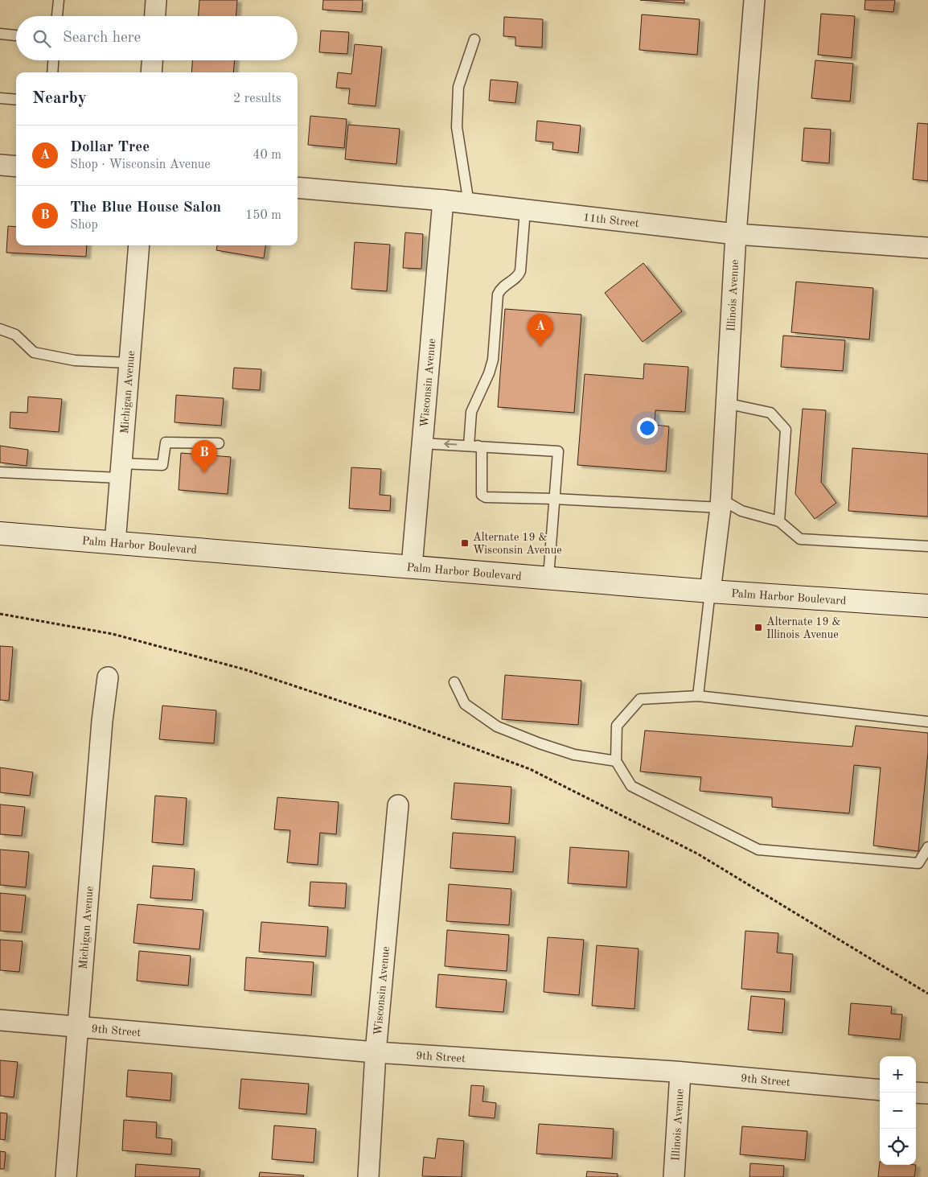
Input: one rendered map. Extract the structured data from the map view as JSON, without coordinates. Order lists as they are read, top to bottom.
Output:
{
  "streets": {
    "main road": ["Palm Harbor Boulevard"],
    "street": [
      "11th Street",
      "Illinois Avenue",
      "Wisconsin Avenue",
      "Michigan Avenue",
      "9th Street"
    ]
  },
  "crossings": [
    ["11th Street", "Illinois Avenue"],
    ["11th Street", "Wisconsin Avenue"],
    ["Illinois Avenue", "Palm Harbor Boulevard"],
    ["Illinois Avenue", "9th Street"],
    ["Wisconsin Avenue", "Palm Harbor Boulevard"],
    ["Wisconsin Avenue", "9th Street"],
    ["Michigan Avenue", "Palm Harbor Boulevard"],
    ["Michigan Avenue", "9th Street"]
  ],
  "places": {
    "transit": ["Alternate 19 & Wisconsin Avenue", "Alternate 19 & Illinois Avenue"]
  },
  "page": {
    "search": "Search here",
    "heading": ["Nearby", "2 results"],
    "list": [
      {
        "mark": "A",
        "name": "Dollar Tree",
        "note": "Shop · Wisconsin Avenue",
        "value": "40 m"
      },
      {
        "mark": "B",
        "name": "The Blue House Salon",
        "note": "Shop",
        "value": "150 m"
      }
    ],
    "pins": ["A", "B"],
    "map_buttons": ["+", "−"]
  }
}
